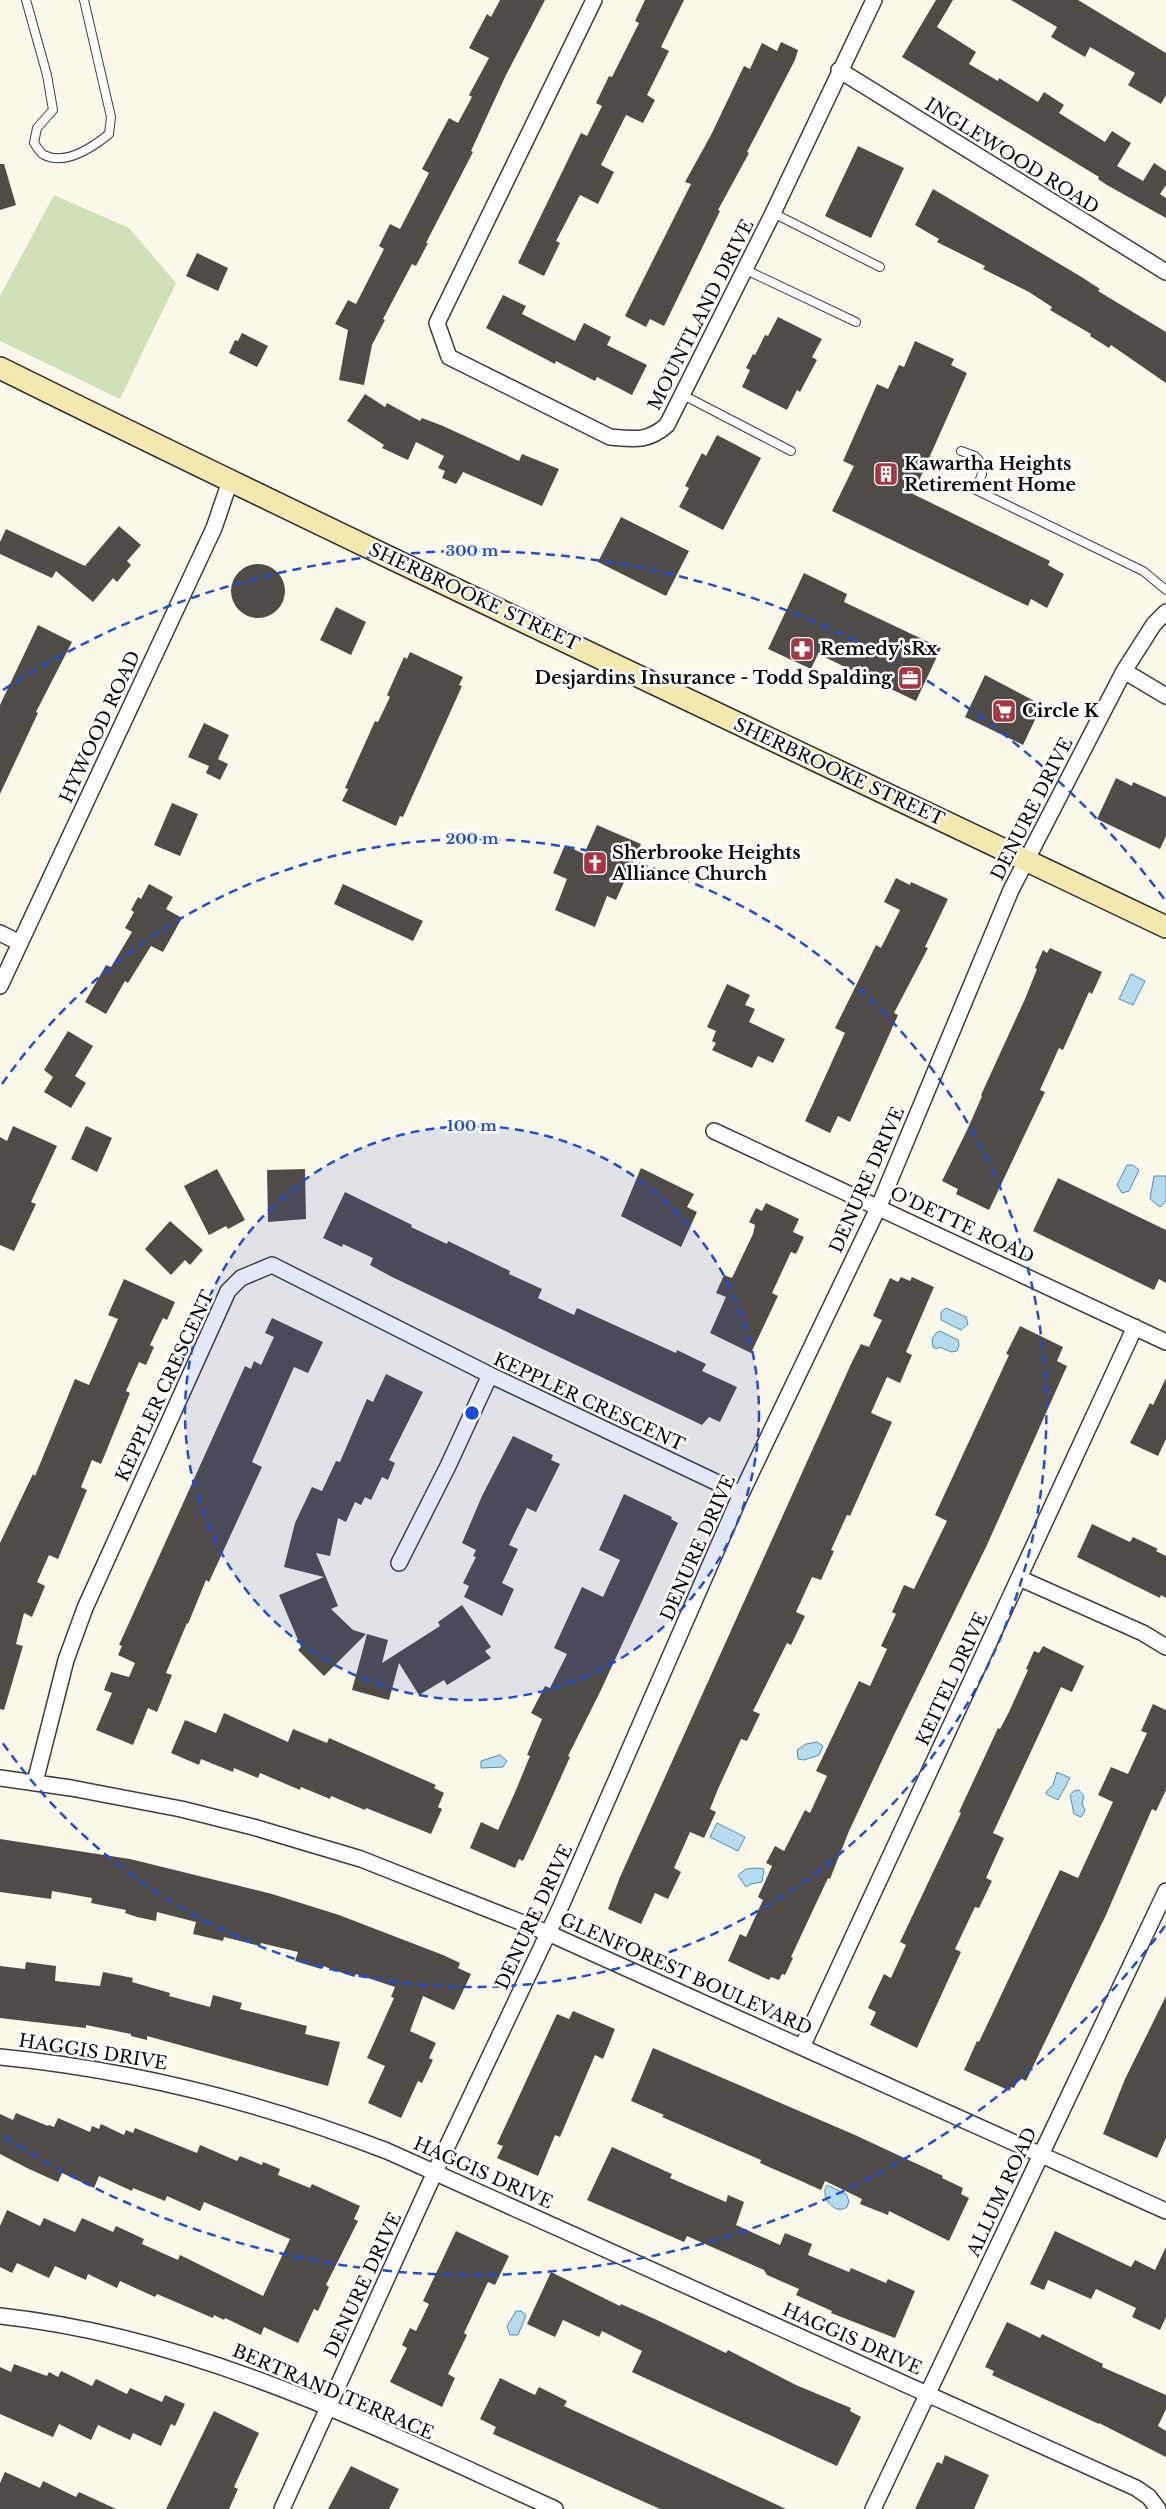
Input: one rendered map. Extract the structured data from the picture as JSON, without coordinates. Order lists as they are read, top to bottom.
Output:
{
  "streets": {
    "main road": ["SHERBROOKE STREET"],
    "street": [
      "INGLEWOOD ROAD",
      "MOUNTLAND DRIVE",
      "HYWOOD ROAD",
      "DENURE DRIVE",
      "O'DETTE ROAD",
      "KEPPLER CRESCENT",
      "KEITEL DRIVE",
      "GLENFOREST BOULEVARD",
      "HAGGIS DRIVE",
      "ALLUM ROAD",
      "BERTRAND TERRACE"
    ]
  },
  "crossings": [
    ["INGLEWOOD ROAD", "MOUNTLAND DRIVE"],
    ["SHERBROOKE STREET", "HYWOOD ROAD"],
    ["SHERBROOKE STREET", "DENURE DRIVE"],
    ["DENURE DRIVE", "O'DETTE ROAD"],
    ["DENURE DRIVE", "KEPPLER CRESCENT"],
    ["DENURE DRIVE", "GLENFOREST BOULEVARD"],
    ["DENURE DRIVE", "HAGGIS DRIVE"],
    ["DENURE DRIVE", "BERTRAND TERRACE"],
    ["O'DETTE ROAD", "KEITEL DRIVE"],
    ["KEPPLER CRESCENT", "GLENFOREST BOULEVARD"],
    ["KEITEL DRIVE", "GLENFOREST BOULEVARD"],
    ["GLENFOREST BOULEVARD", "ALLUM ROAD"],
    ["HAGGIS DRIVE", "ALLUM ROAD"]
  ],
  "places": {
    "building": ["Kawartha Heights Retirement Home"],
    "pharmacy": ["Remedy'sRx"],
    "office": ["Desjardins Insurance - Todd Spalding"],
    "supermarket": ["Circle K"],
    "church": ["Sherbrooke Heights Alliance Church"]
  },
  "rings": ["300 m", "200 m", "100 m"]
}
